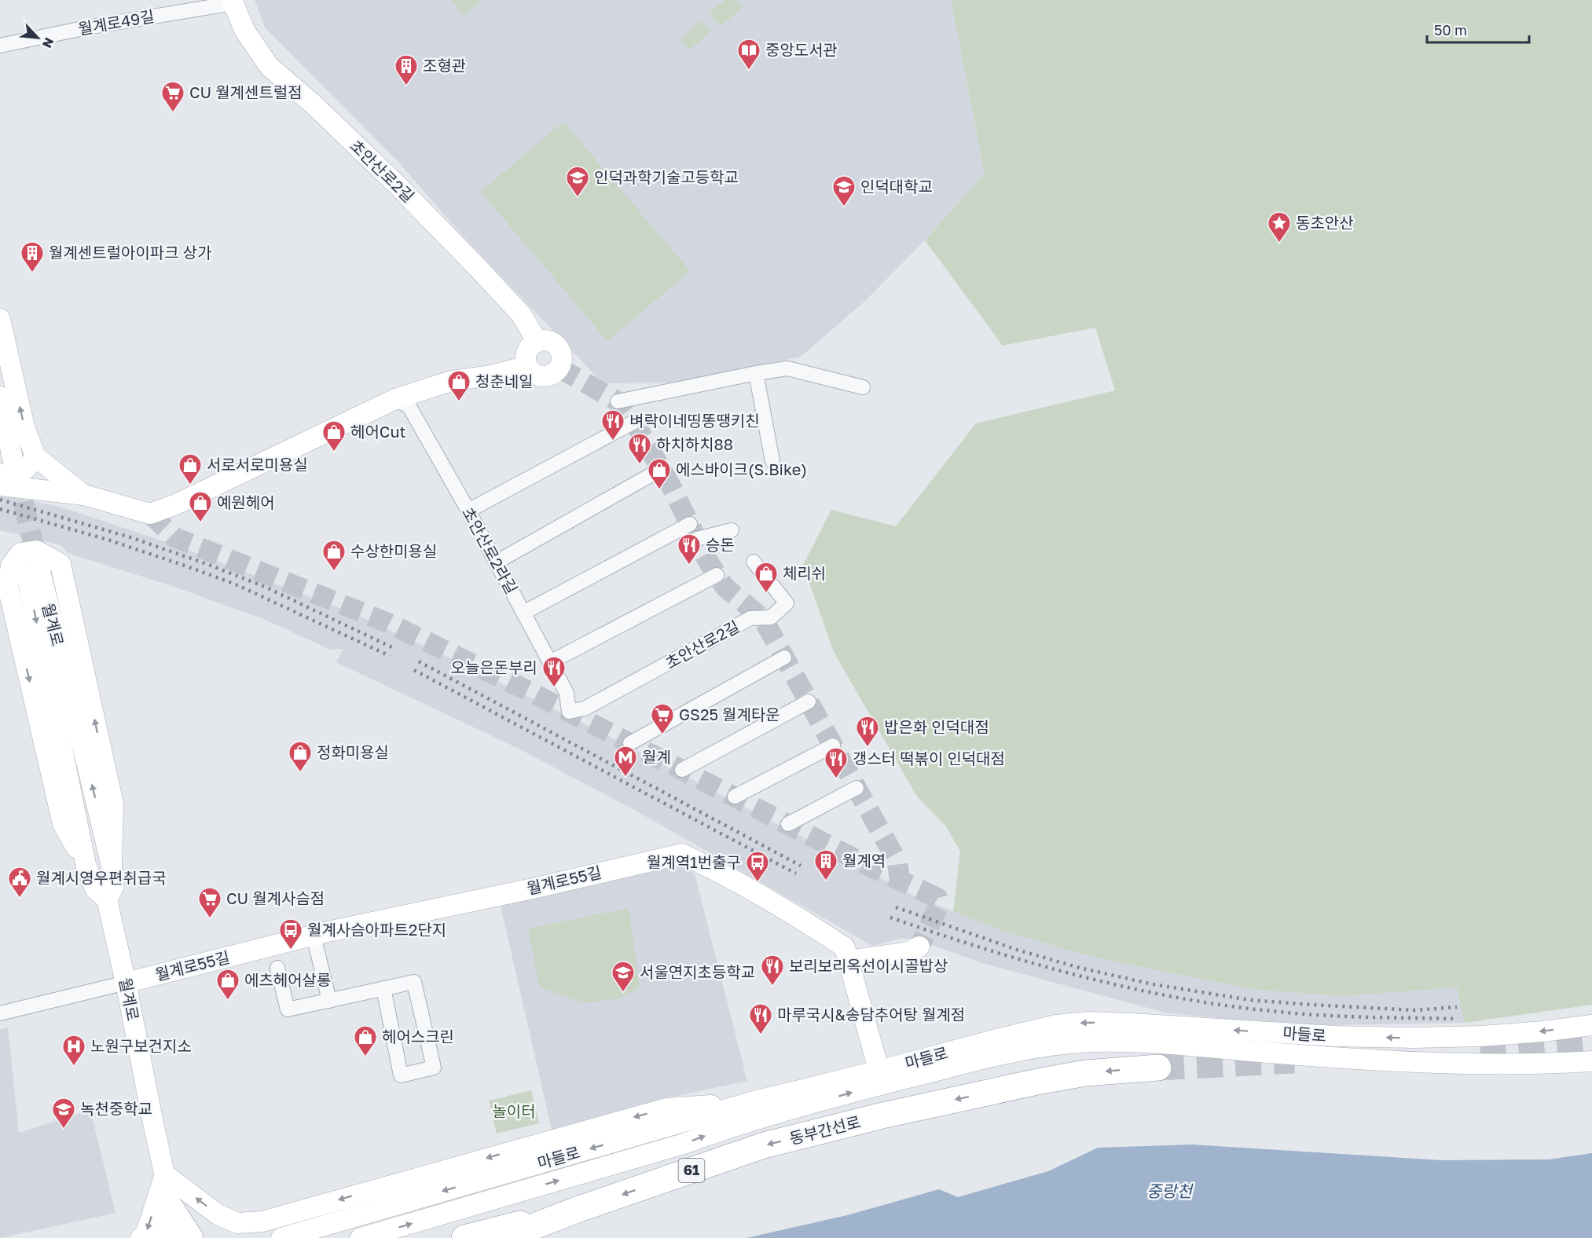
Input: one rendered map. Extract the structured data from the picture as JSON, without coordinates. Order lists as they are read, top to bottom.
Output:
{
  "streets": {
    "highway": ["동부간선로", "61"],
    "main road": [
      "초안산로2길",
      "월계로",
      "월계로55길",
      "마들로"
    ],
    "street": ["월계로49길", "초안산로2라길"]
  },
  "crossings": [
    ["월계로49길", "초안산로2길"],
    ["초안산로2길", "초안산로2라길"],
    ["월계로", "월계로55길"],
    ["월계로55길", "마들로"]
  ],
  "one_way": ["동부간선로"],
  "water": ["중랑천"],
  "parks": ["놀이터"],
  "places": {
    "library": ["중앙도서관"],
    "building": ["조형관", "월계센트럴아이파크 상가", "월계역"],
    "supermarket": ["CU 월계센트럴점", "GS25 월계타운", "CU 월계사슴점"],
    "school or university": [
      "인덕과학기술고등학교",
      "인덕대학교",
      "서울연지초등학교",
      "녹천중학교"
    ],
    "place": ["동초안산"],
    "shop": [
      "청춘네일",
      "헤어Cut",
      "서로서로미용실",
      "에스바이크(S.Bike)",
      "예원헤어",
      "수상한미용실",
      "체리쉬",
      "정화미용실",
      "에츠헤어살롱",
      "헤어스크린"
    ],
    "restaurant": [
      "벼락이네띵똥땡키친",
      "하치하치88",
      "승돈",
      "오늘은돈부리",
      "밥은화 인덕대점",
      "갱스터 떡볶이 인덕대점",
      "보리보리옥선이시골밥상",
      "마루국시&송담추어탕 월계점"
    ],
    "metro station": ["월계"],
    "bus stop": ["월계역1번출구", "월계사슴아파트2단지"],
    "public building": ["월계시영우편취급국"],
    "hospital": ["노원구보건지소"]
  },
  "scale_bar": "50 m",
  "north": "bottom right"
}
